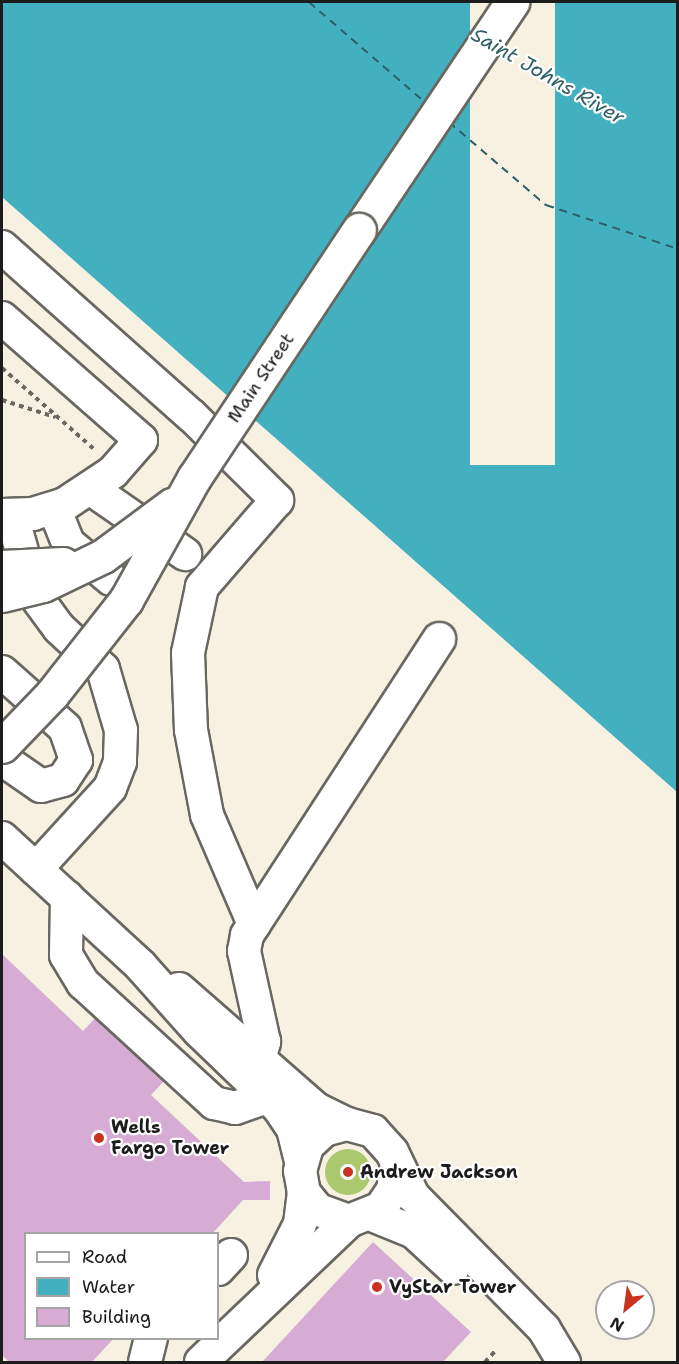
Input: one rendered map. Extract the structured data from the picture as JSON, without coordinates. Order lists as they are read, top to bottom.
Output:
{
  "streets": {
    "main road": ["Main Street"]
  },
  "water": ["Saint Johns River"],
  "places": ["Wells Fargo Tower", "Andrew Jackson", "VyStar Tower"],
  "legend": ["Road", "Water", "Building"],
  "north": "bottom left"
}
